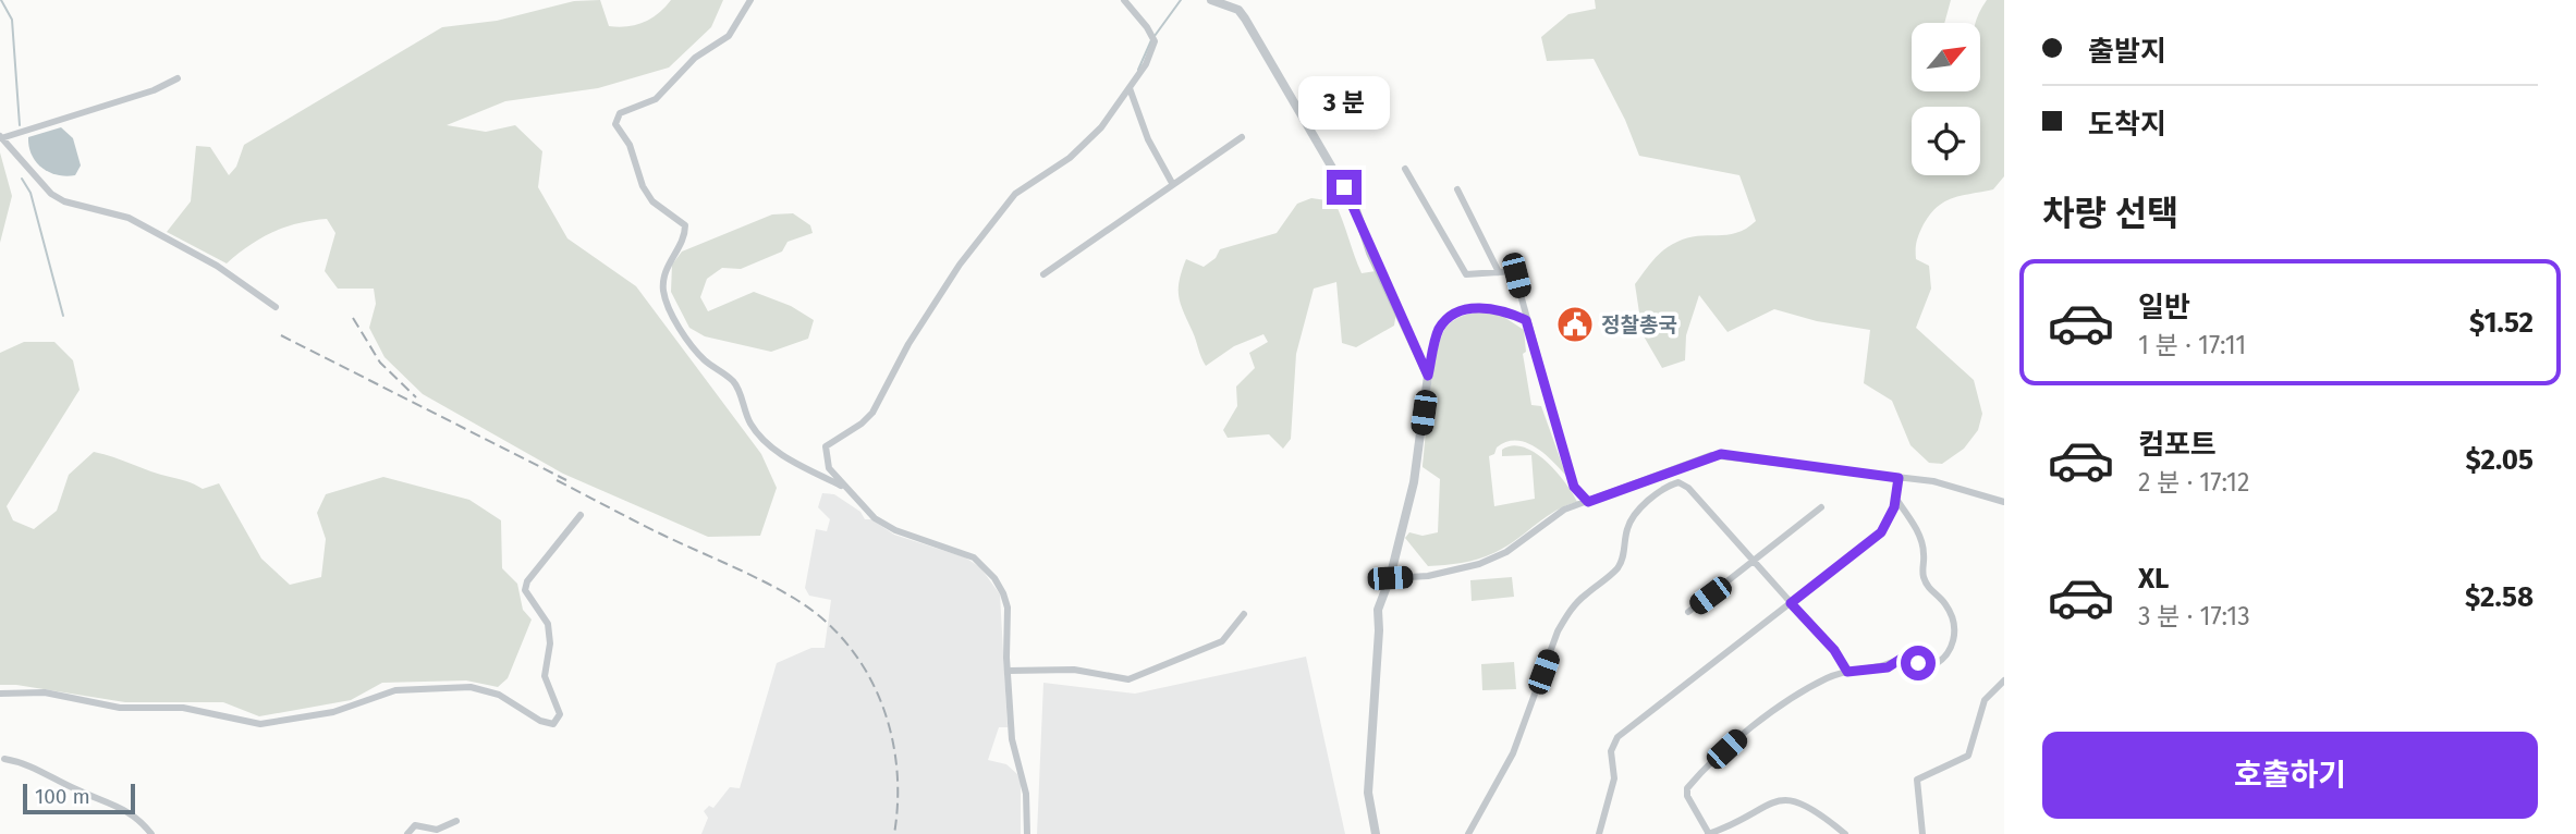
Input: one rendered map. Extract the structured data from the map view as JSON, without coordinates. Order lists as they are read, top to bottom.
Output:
{
  "places": {
    "public building": ["정찰총국"]
  },
  "scale_bar": "100 m",
  "north": "top right",
  "page": {
    "banner": ["출발지", "도착지"],
    "bubble": "3 분",
    "heading": "차량 선택",
    "list": [
      {
        "name": "일반",
        "note": "1 분 · 17:11",
        "value": "$1.52"
      },
      {
        "name": "컴포트",
        "note": "2 분 · 17:12",
        "value": "$2.05"
      },
      {
        "name": "XL",
        "note": "3 분 · 17:13",
        "value": "$2.58"
      }
    ],
    "buttons": "호출하기",
    "scale": "100 m"
  }
}
